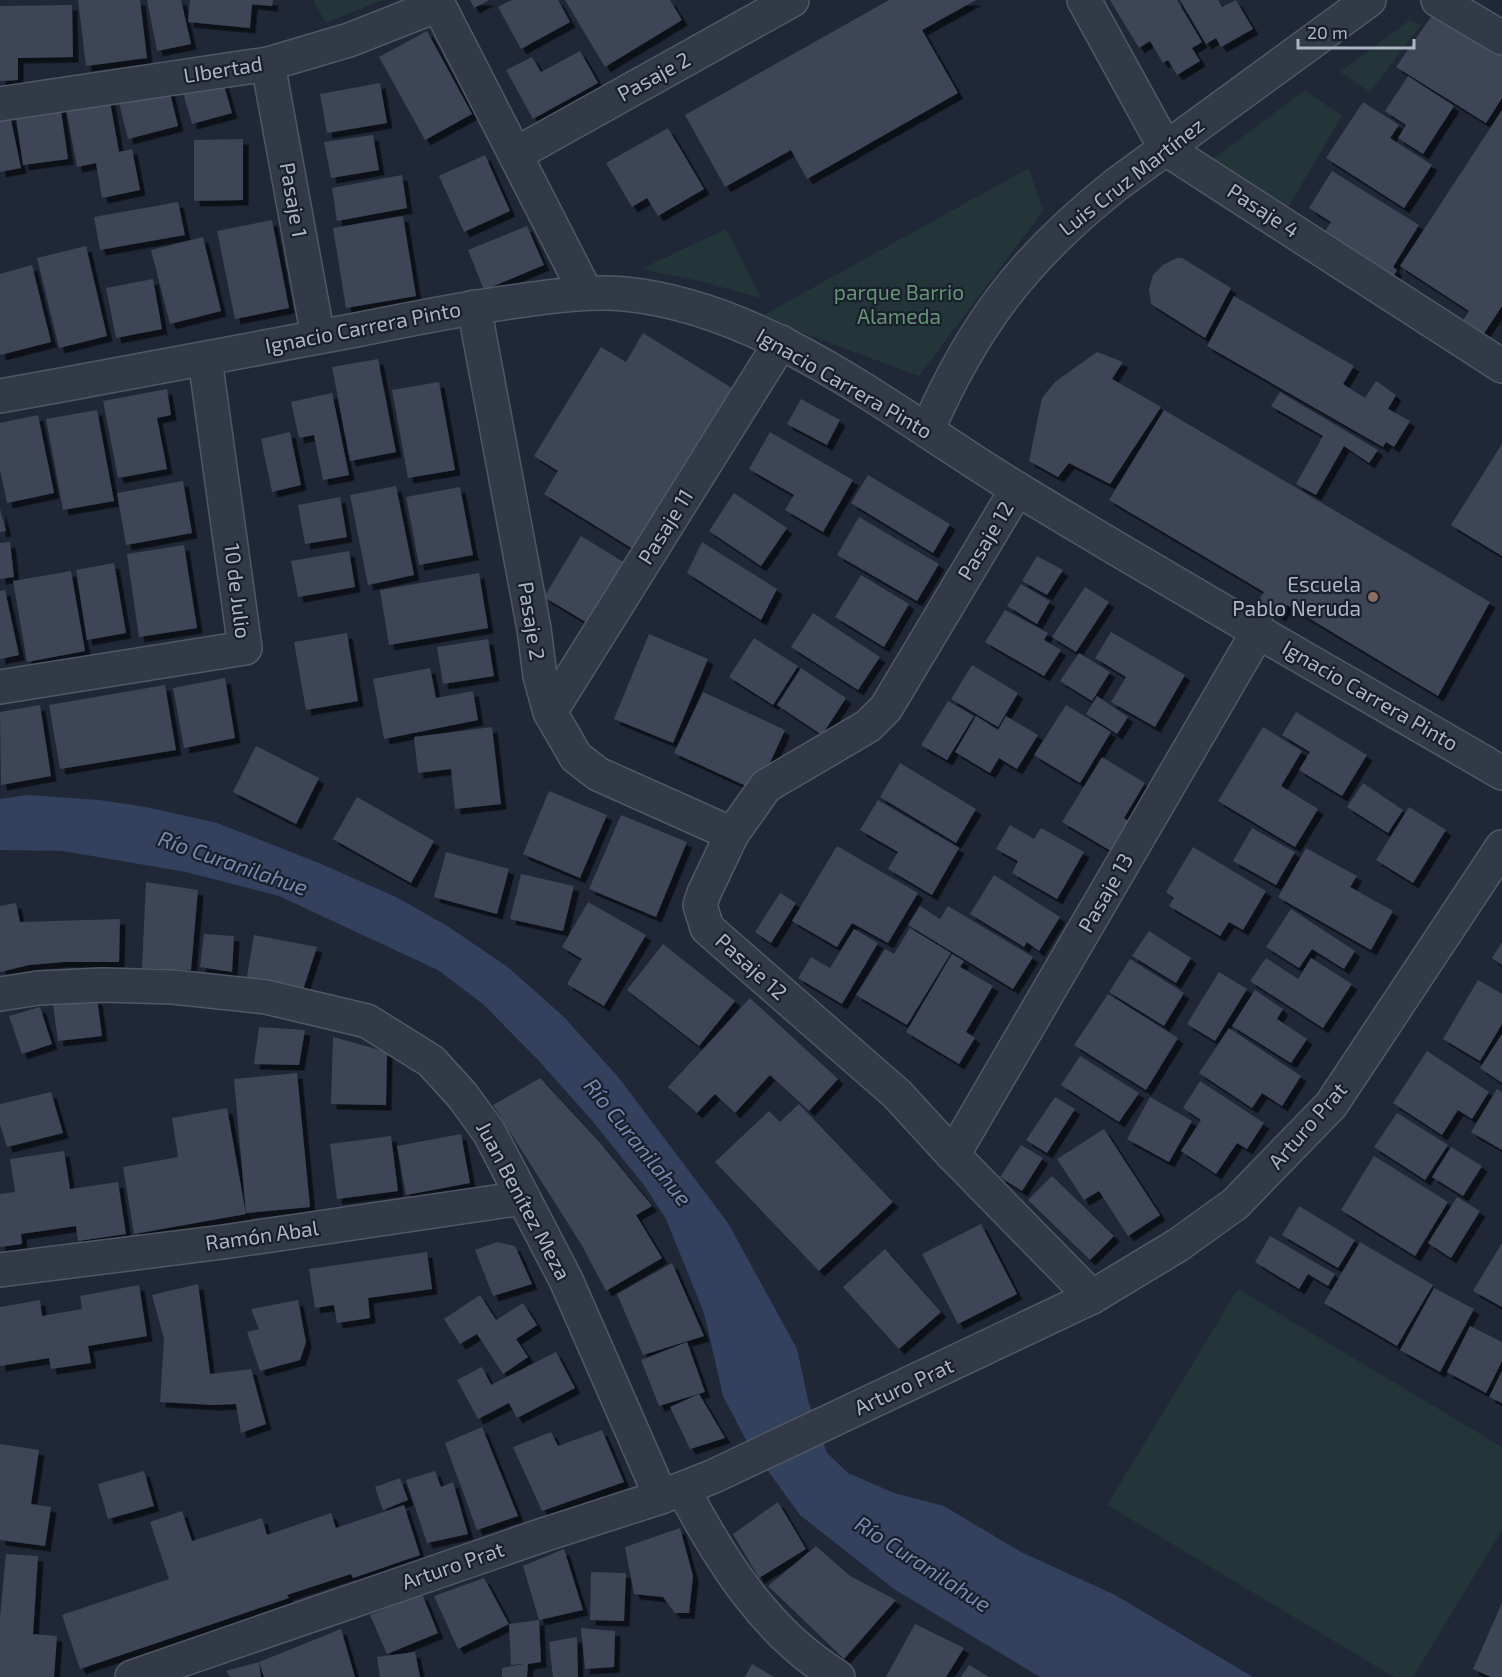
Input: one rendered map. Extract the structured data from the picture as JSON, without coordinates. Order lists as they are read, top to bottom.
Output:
{
  "streets": {
    "street": [
      "LIbertad",
      "Pasaje 2",
      "Luis Cruz Martínez",
      "Pasaje 1",
      "Pasaje 4",
      "Ignacio Carrera Pinto",
      "Pasaje 11",
      "Pasaje 12",
      "10 de Julio",
      "Pasaje 13",
      "Arturo Prat",
      "Juan Benítez Meza",
      "Ramón Abal"
    ]
  },
  "crossings": [
    ["LIbertad", "Pasaje 1"],
    ["Pasaje 2", "Ignacio Carrera Pinto"],
    ["Pasaje 2", "Pasaje 11"],
    ["Pasaje 2", "Pasaje 12"],
    ["Luis Cruz Martínez", "Pasaje 4"],
    ["Luis Cruz Martínez", "Ignacio Carrera Pinto"],
    ["Pasaje 1", "Ignacio Carrera Pinto"],
    ["Ignacio Carrera Pinto", "Pasaje 11"],
    ["Ignacio Carrera Pinto", "Pasaje 12"],
    ["Ignacio Carrera Pinto", "10 de Julio"],
    ["Ignacio Carrera Pinto", "Pasaje 13"],
    ["Pasaje 12", "Pasaje 13"],
    ["Pasaje 12", "Arturo Prat"],
    ["Arturo Prat", "Juan Benítez Meza"],
    ["Juan Benítez Meza", "Ramón Abal"]
  ],
  "water": ["Río Curanilahue"],
  "parks": ["parque Barrio Alameda"],
  "places": ["Escuela Pablo Neruda"],
  "scale_bar": "20 m"
}
